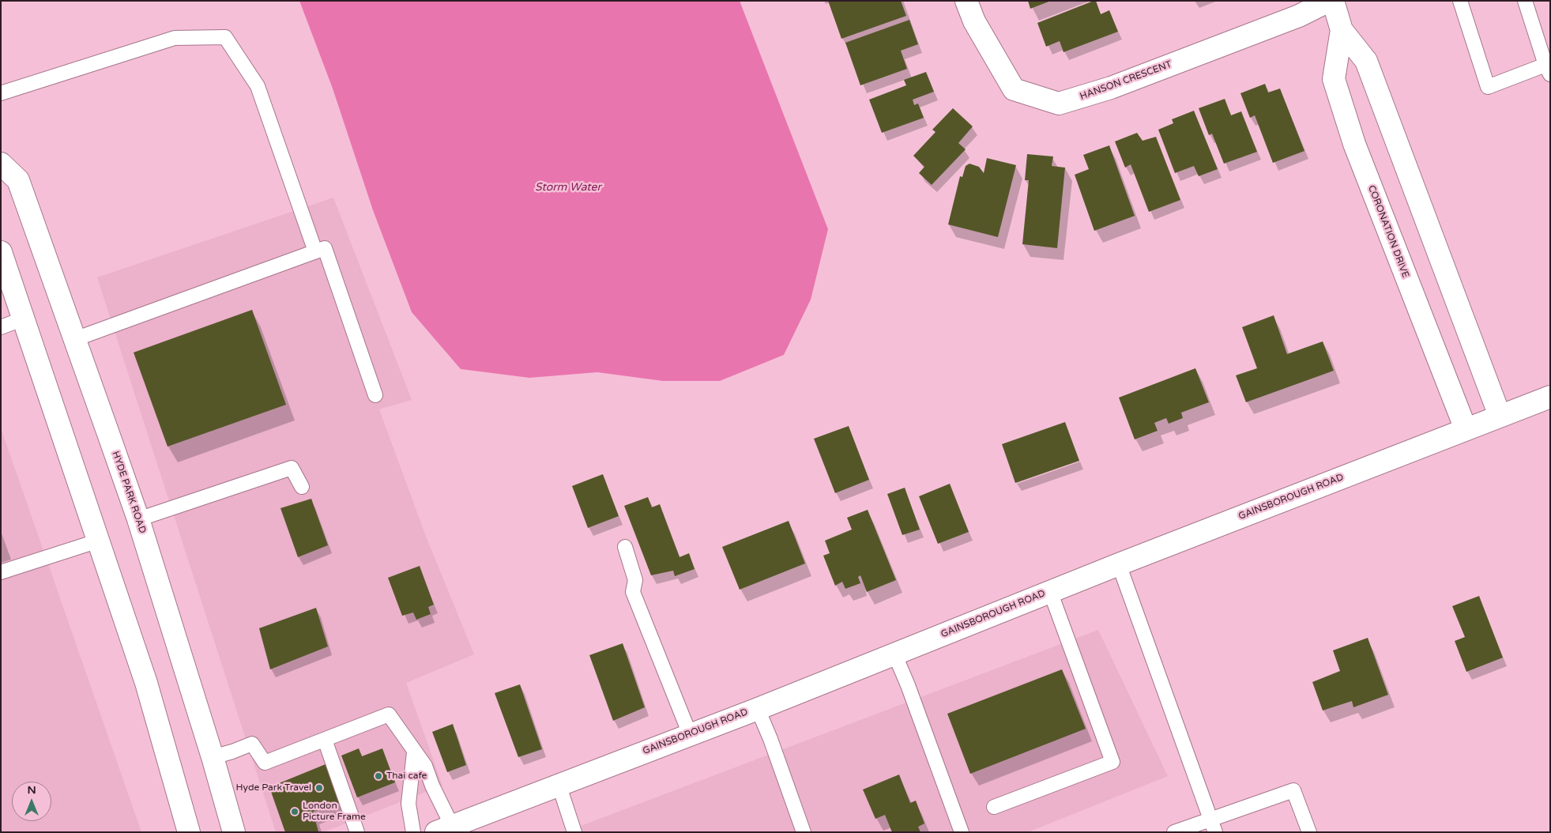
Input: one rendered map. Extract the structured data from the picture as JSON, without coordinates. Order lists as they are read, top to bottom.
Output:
{
  "streets": {
    "main road": [
      "HANSON CRESCENT",
      "CORONATION DRIVE",
      "HYDE PARK ROAD",
      "GAINSBOROUGH ROAD"
    ]
  },
  "crossings": [
    ["CORONATION DRIVE", "GAINSBOROUGH ROAD"]
  ],
  "water": ["Storm Water"],
  "places": ["Thai cafe", "Hyde Park Travel", "London Picture Frame"],
  "north": "top"
}
